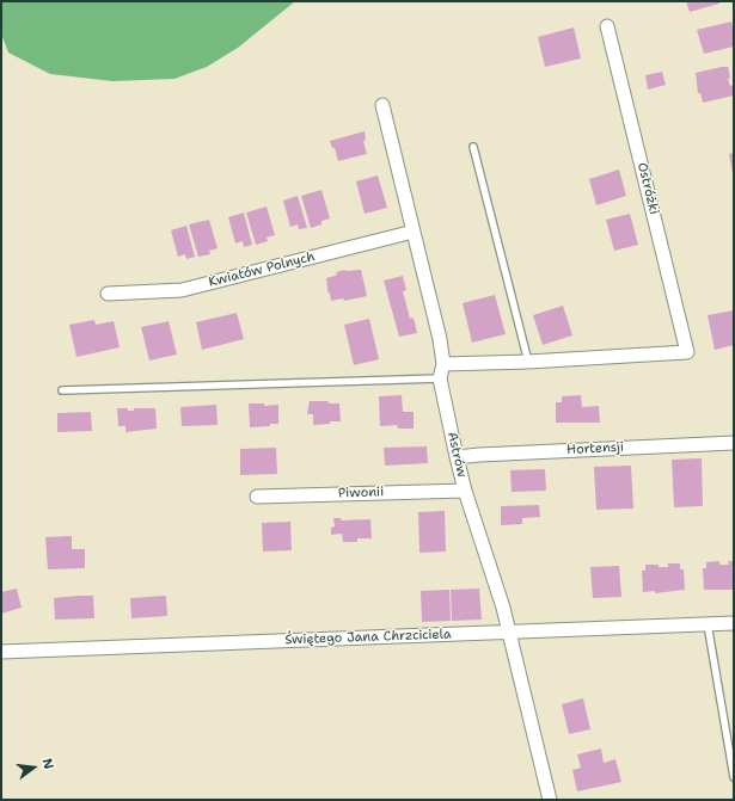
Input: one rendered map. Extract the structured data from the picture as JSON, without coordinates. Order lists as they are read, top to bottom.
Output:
{
  "streets": {
    "street": [
      "Ostróżki",
      "Kwiatów Polnych",
      "Hortensji",
      "Astrów",
      "Piwonii",
      "Świętego Jana Chrzciciela"
    ]
  },
  "crossings": [
    ["Kwiatów Polnych", "Astrów"],
    ["Hortensji", "Astrów"],
    ["Astrów", "Piwonii"],
    ["Astrów", "Świętego Jana Chrzciciela"]
  ],
  "north": "right"
}
